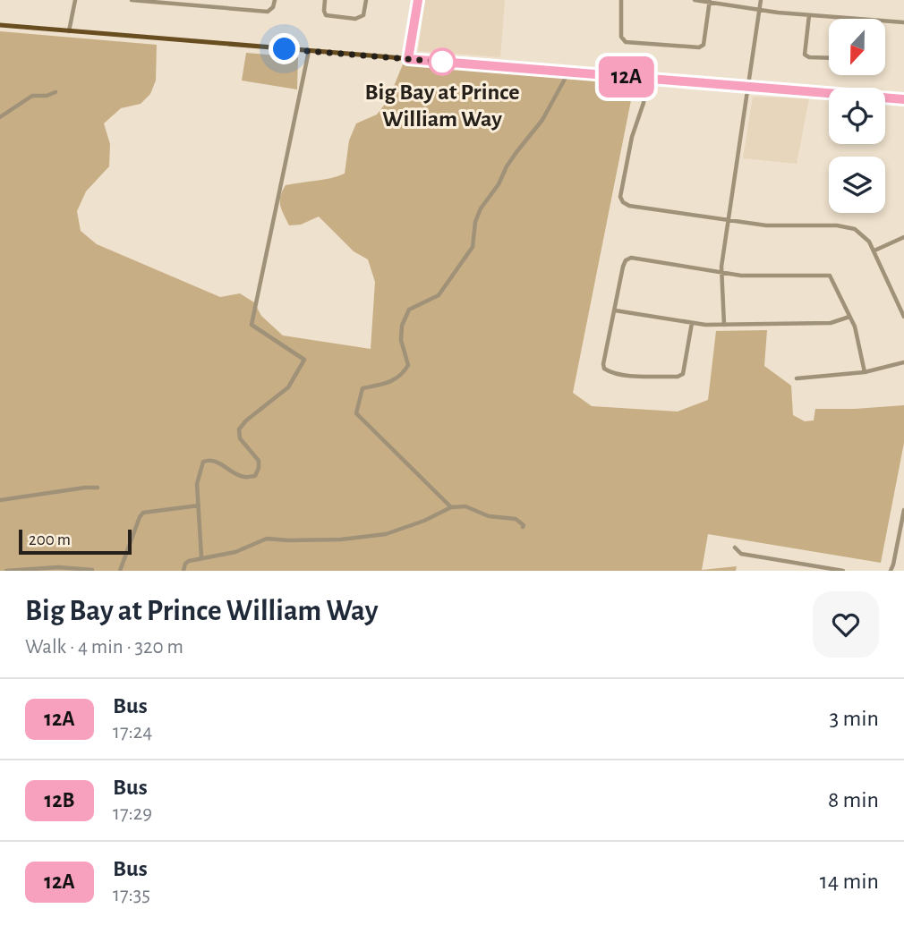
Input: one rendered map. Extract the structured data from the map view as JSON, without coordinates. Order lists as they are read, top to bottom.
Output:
{
  "places": ["Big Bay at Prince William Way"],
  "lines": ["bus line 12A"],
  "scale_bar": "200 m",
  "north": "bottom",
  "page": {
    "on_map": "12A",
    "scale": "200 m",
    "heading": ["Big Bay at Prince William Way", "Walk · 4 min · 320 m"],
    "list": [
      {
        "mark": "12A",
        "name": "Bus",
        "note": "17:24",
        "value": "3 min"
      },
      {
        "mark": "12B",
        "name": "Bus",
        "note": "17:29",
        "value": "8 min"
      },
      {
        "mark": "12A",
        "name": "Bus",
        "note": "17:35",
        "value": "14 min"
      }
    ]
  }
}
